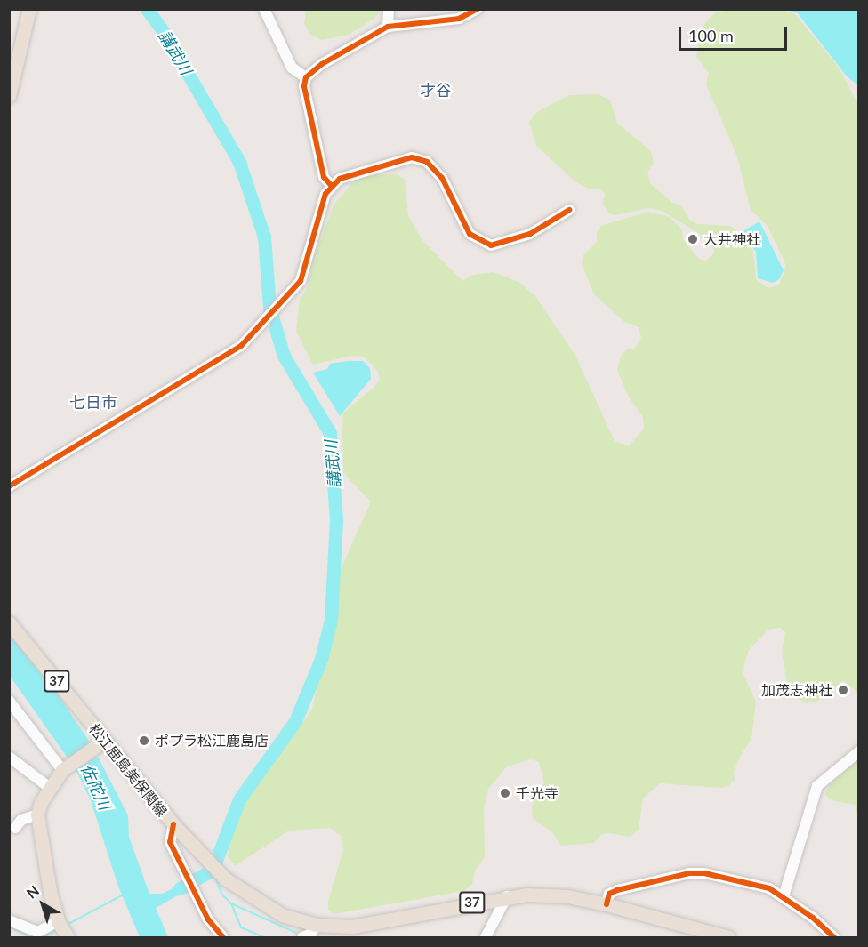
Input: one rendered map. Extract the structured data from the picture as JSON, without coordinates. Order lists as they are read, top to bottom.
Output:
{
  "streets": {
    "main road": ["37", "松江鹿島美保関線"]
  },
  "districts": ["才谷", "七日市"],
  "water": ["講武川", "佐陀川"],
  "places": [
    "大井神社",
    "加茂志神社",
    "ポプラ松江鹿島店",
    "千光寺"
  ],
  "scale_bar": "100 m",
  "north": "top left"
}
